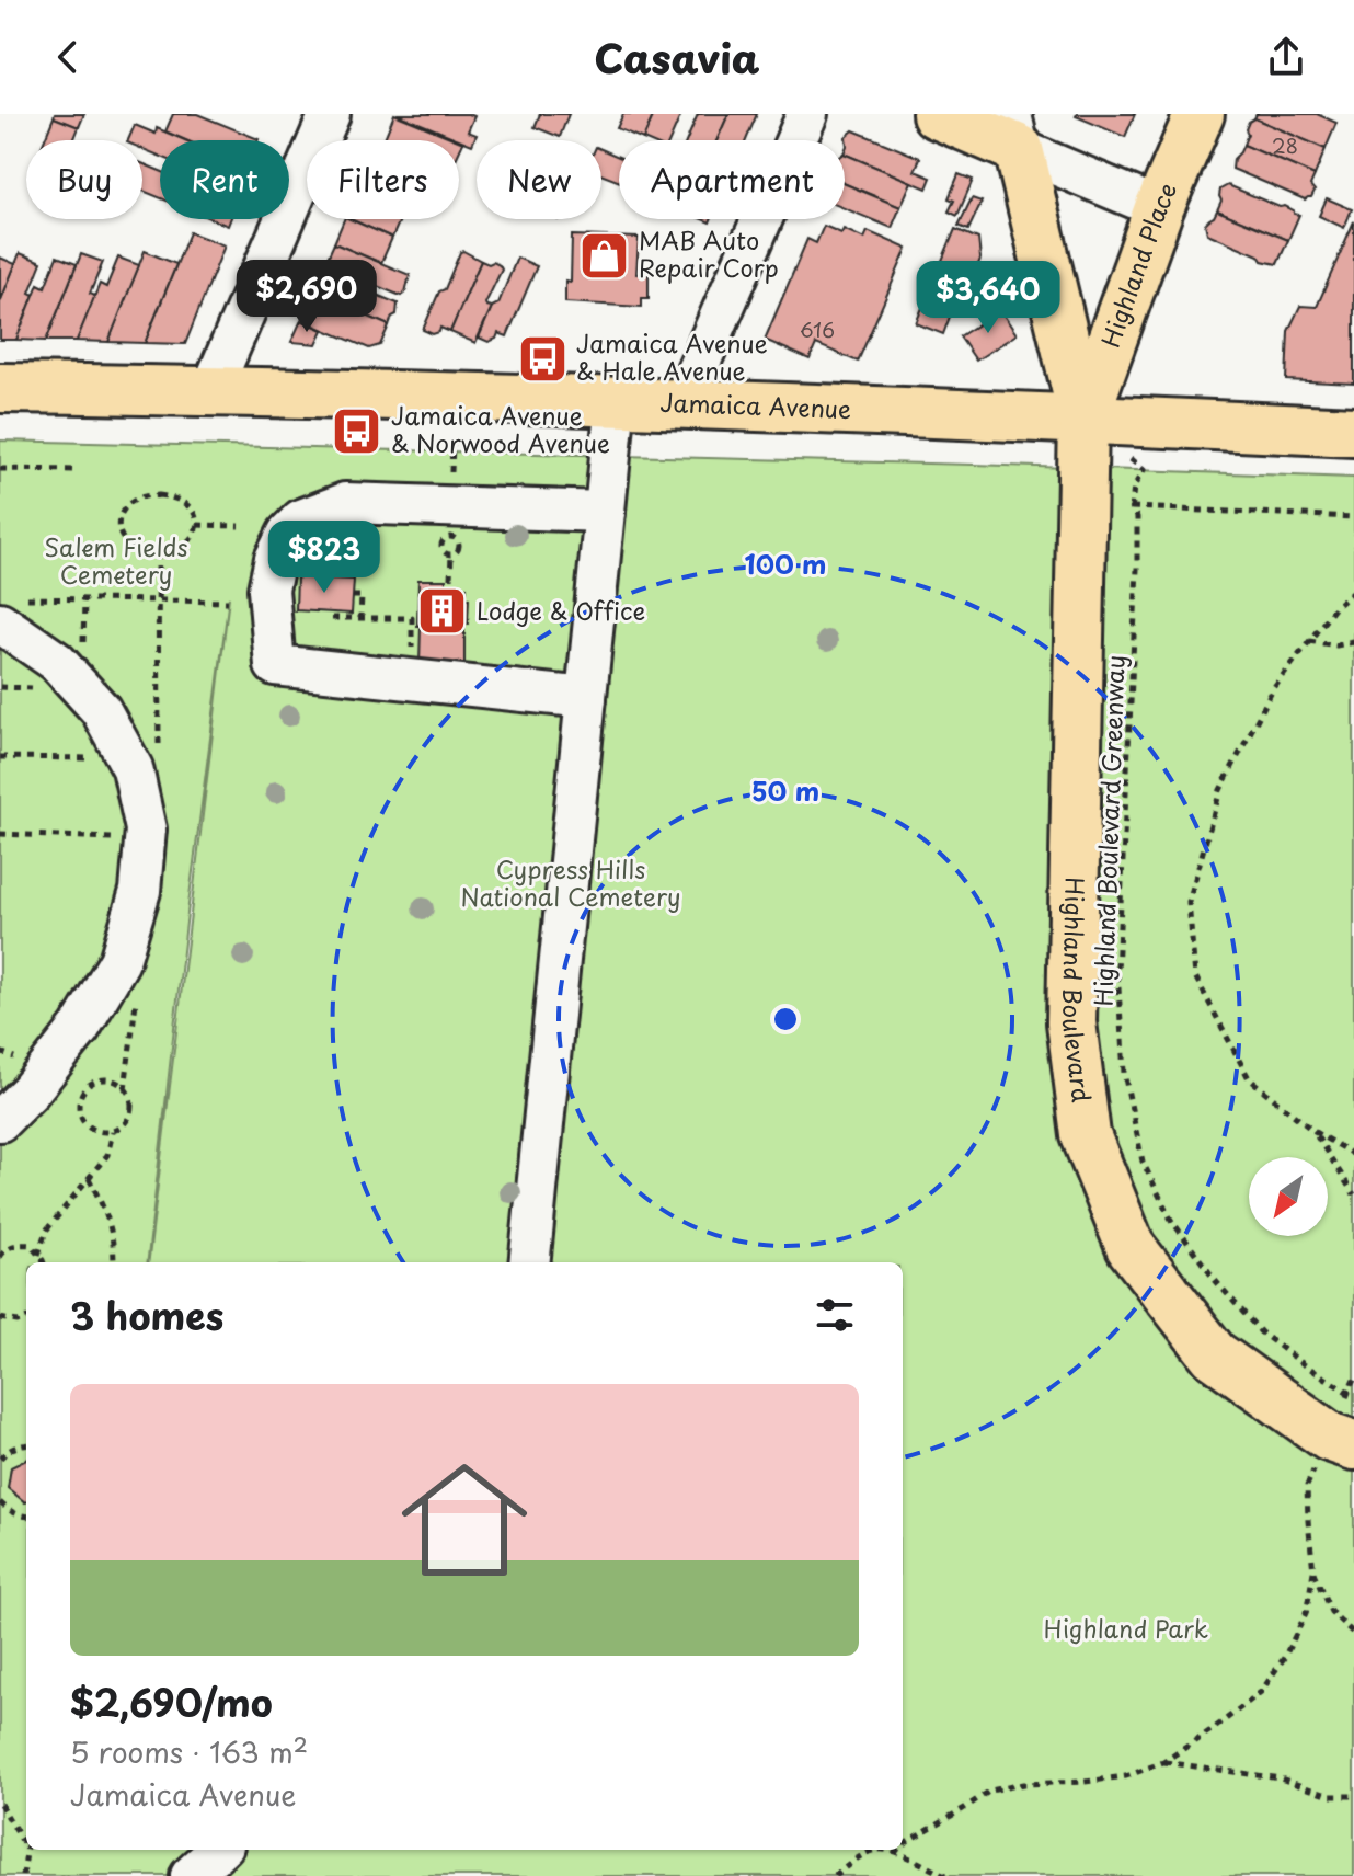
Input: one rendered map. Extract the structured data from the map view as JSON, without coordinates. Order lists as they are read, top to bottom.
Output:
{
  "streets": {
    "main road": ["Highland Place", "Jamaica Avenue", "Highland Boulevard"],
    "path": ["Highland Boulevard Greenway"]
  },
  "crossings": [
    ["Highland Place", "Jamaica Avenue"],
    ["Highland Place", "Highland Boulevard"],
    ["Jamaica Avenue", "Highland Boulevard"]
  ],
  "parks": ["Salem Fields Cemetery", "Cypress Hills National Cemetery", "Highland Park"],
  "places": {
    "shop": ["MAB Auto Repair Corp"],
    "bus stop": ["Jamaica Avenue & Hale Avenue", "Jamaica Avenue & Norwood Avenue"],
    "building": ["Lodge & Office"]
  },
  "house_numbers": ["28", "616"],
  "north": "bottom left",
  "page": {
    "header": "Casavia",
    "chip": [
      "Buy",
      "Rent",
      "Filters",
      "New",
      "Apartment"
    ],
    "price": ["$2,690", "$3,640", "$823"],
    "heading": "3 homes",
    "list": [
      {
        "name": "$2,690/mo",
        "note": "5 rooms · 163 m² · Jamaica Avenue"
      }
    ]
  },
  "rings": ["100 m", "50 m"]
}
